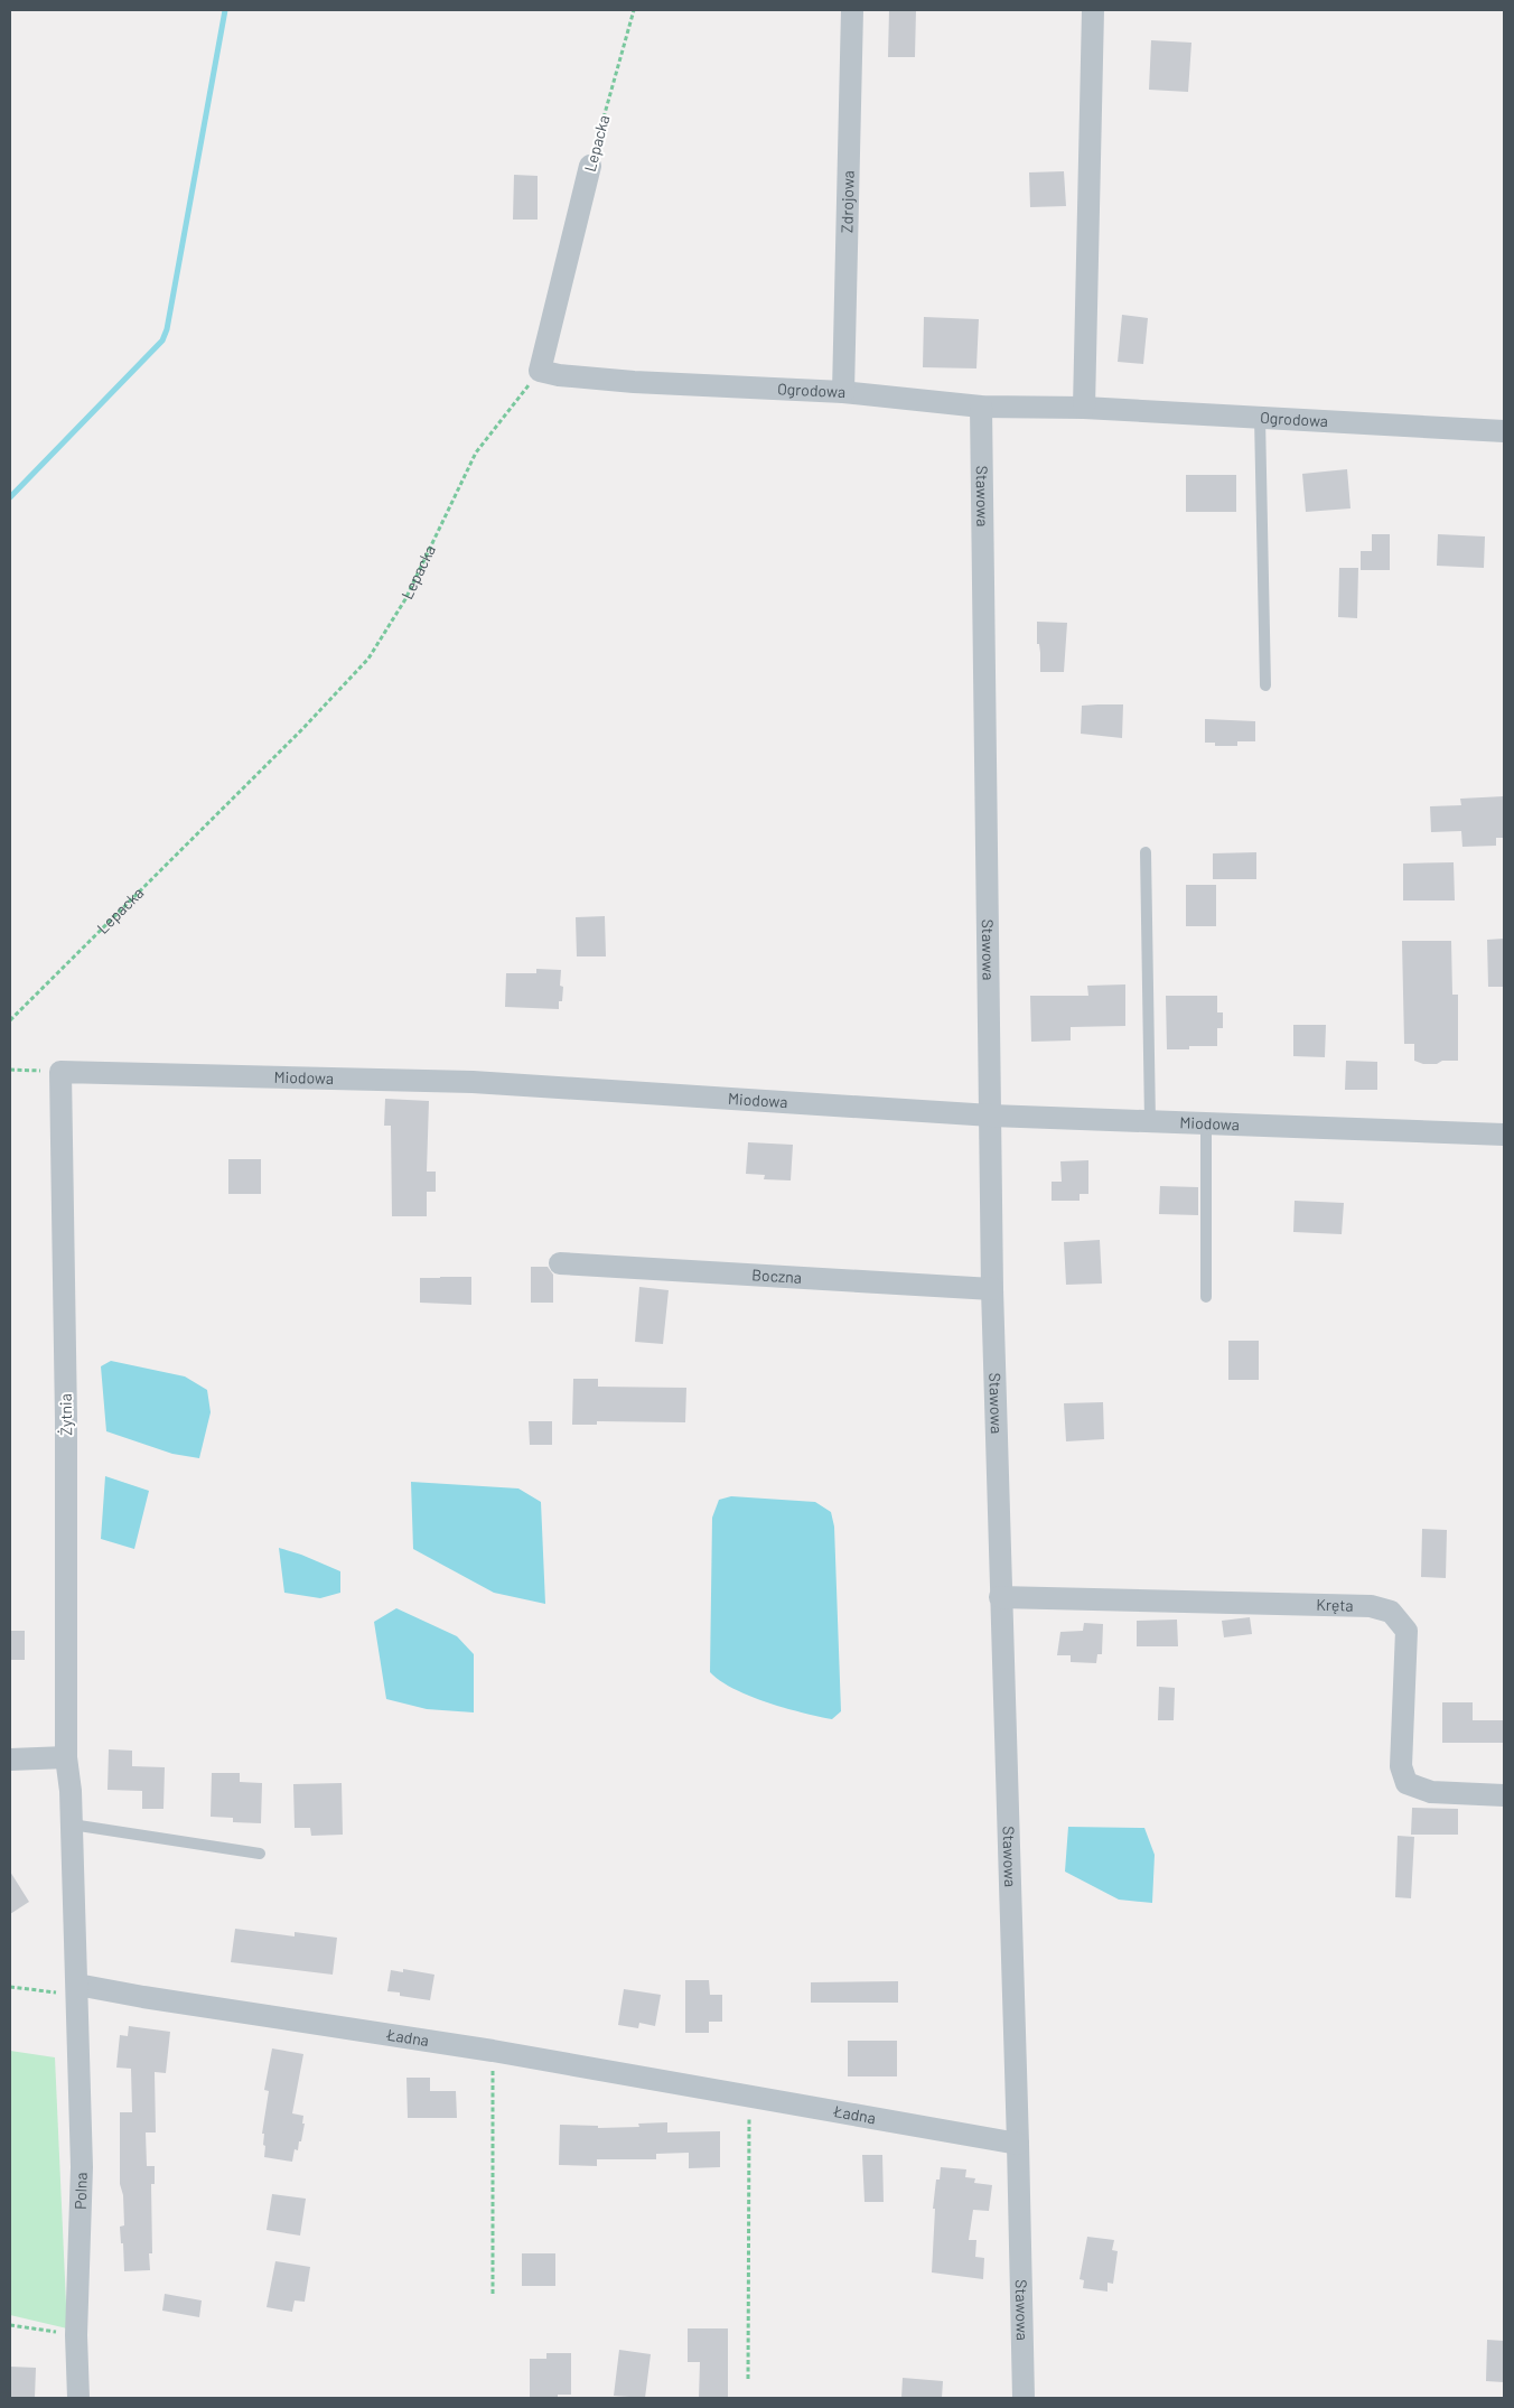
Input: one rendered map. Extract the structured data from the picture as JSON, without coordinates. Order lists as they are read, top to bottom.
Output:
{
  "streets": {
    "street": [
      "Lepacka",
      "Zdrojowa",
      "Ogrodowa",
      "Stawowa",
      "Miodowa",
      "Boczna",
      "Żytnia",
      "Kręta",
      "Ładna",
      "Polna"
    ]
  },
  "crossings": [
    ["Lepacka", "Ogrodowa"],
    ["Zdrojowa", "Ogrodowa"],
    ["Ogrodowa", "Stawowa"],
    ["Stawowa", "Miodowa"],
    ["Stawowa", "Boczna"],
    ["Stawowa", "Kręta"],
    ["Stawowa", "Ładna"],
    ["Miodowa", "Żytnia"],
    ["Ładna", "Polna"]
  ]
}
